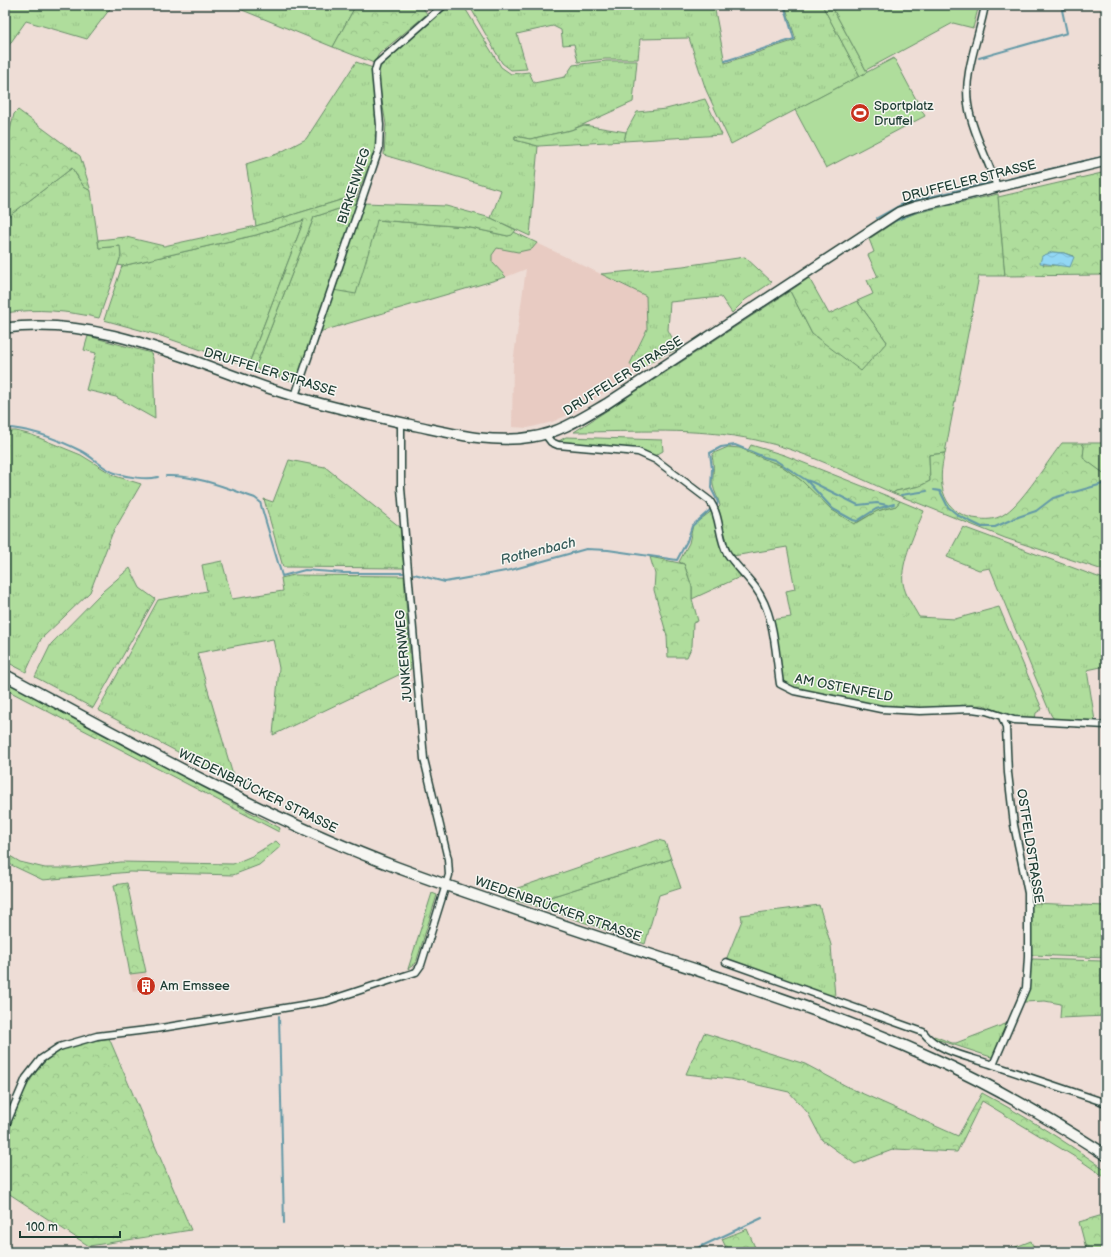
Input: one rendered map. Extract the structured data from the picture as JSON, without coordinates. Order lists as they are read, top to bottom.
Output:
{
  "streets": {
    "main road": ["WIEDENBRÜCKER STRASSE"],
    "street": [
      "DRUFFELER STRASSE",
      "BIRKENWEG",
      "JUNKERNWEG",
      "AM OSTENFELD",
      "OSTFELDSTRASSE"
    ]
  },
  "crossings": [
    ["DRUFFELER STRASSE", "BIRKENWEG"],
    ["DRUFFELER STRASSE", "JUNKERNWEG"],
    ["DRUFFELER STRASSE", "AM OSTENFELD"],
    ["JUNKERNWEG", "WIEDENBRÜCKER STRASSE"]
  ],
  "water": ["Rothenbach"],
  "places": {
    "sports": ["Sportplatz Druffel"],
    "building": ["Am Emssee"]
  },
  "scale_bar": "100 m"
}
